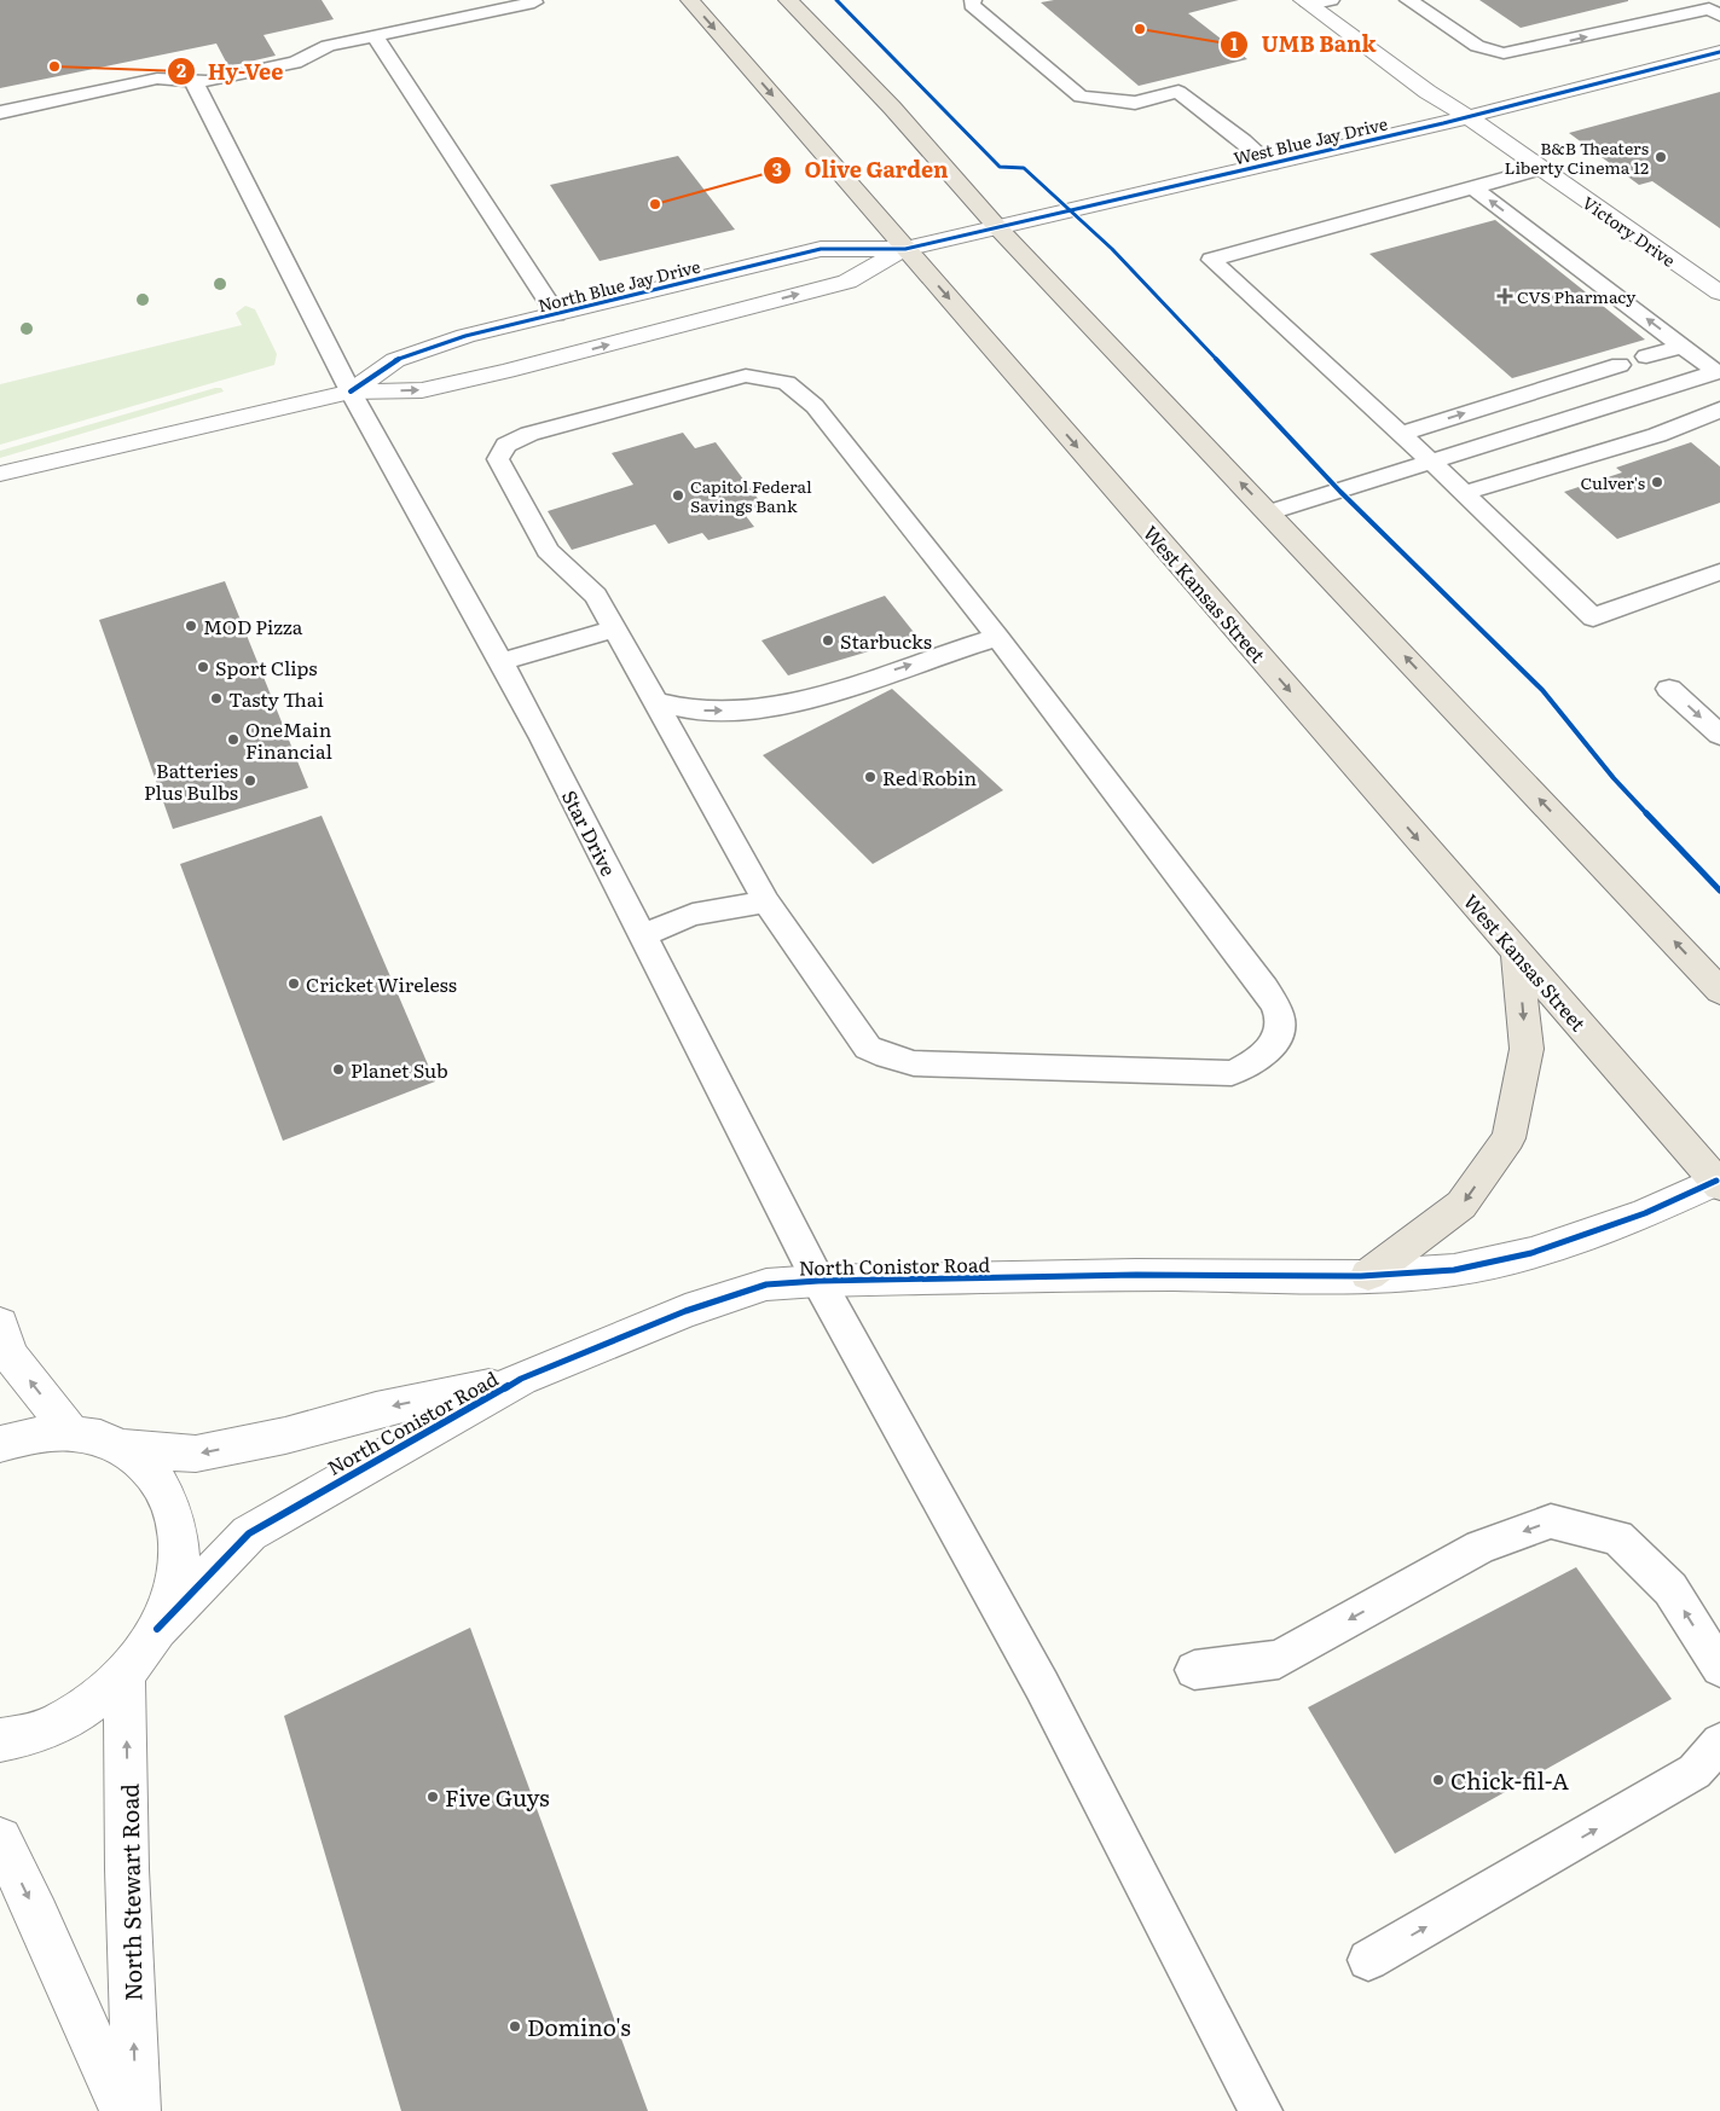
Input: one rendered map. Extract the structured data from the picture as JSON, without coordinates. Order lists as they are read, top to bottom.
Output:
{
  "streets": {
    "highway": ["West Kansas Street"],
    "street": [
      "West Blue Jay Drive",
      "Victory Drive",
      "North Blue Jay Drive",
      "North Conistor Road",
      "North Stewart Road"
    ],
    "lane": ["Star Drive"]
  },
  "crossings": [
    ["West Blue Jay Drive", "Victory Drive"],
    ["West Blue Jay Drive", "North Blue Jay Drive"],
    ["West Blue Jay Drive", "West Kansas Street"],
    ["North Blue Jay Drive", "West Kansas Street"],
    ["North Blue Jay Drive", "Star Drive"],
    ["West Kansas Street", "North Conistor Road"],
    ["Star Drive", "North Conistor Road"]
  ],
  "places": {
    "other": [
      "UMB Bank",
      "Hy-Vee",
      "B&B Theaters Liberty Cinema 12",
      "Olive Garden",
      "Culver's",
      "Capitol Federal Savings Bank",
      "MOD Pizza",
      "Starbucks",
      "Sport Clips",
      "Tasty Thai",
      "OneMain Financial",
      "Red Robin",
      "Batteries Plus Bulbs",
      "Cricket Wireless",
      "Planet Sub",
      "Chick-fil-A",
      "Five Guys",
      "Domino's"
    ],
    "health": ["CVS Pharmacy"]
  }
}
